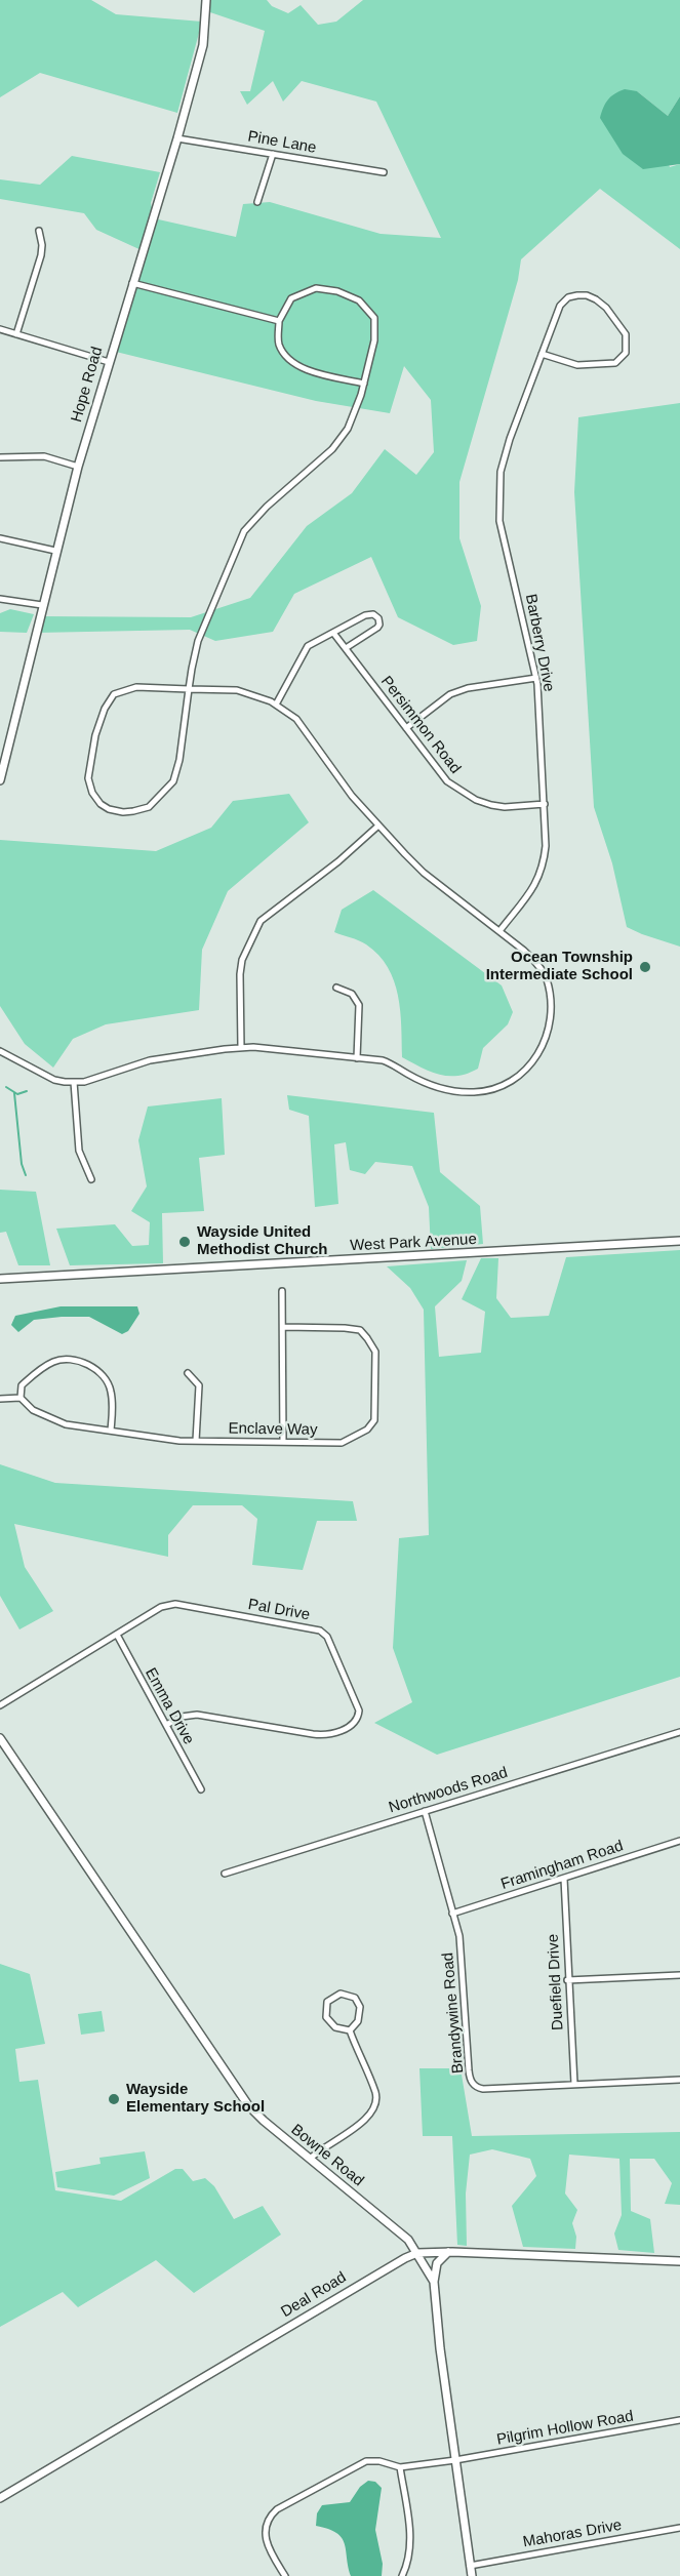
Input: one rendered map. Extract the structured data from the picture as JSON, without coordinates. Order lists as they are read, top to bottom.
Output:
{
  "streets": {
    "street": [
      "Pine Lane",
      "Hope Road",
      "Barberry Drive",
      "Persimmon Road",
      "West Park Avenue",
      "Enclave Way",
      "Pal Drive",
      "Emma Drive",
      "Northwoods Road",
      "Framingham Road",
      "Duefield Drive",
      "Brandywine Road",
      "Bowne Road",
      "Deal Road",
      "Pilgrim Hollow Road",
      "Mahoras Drive"
    ]
  },
  "crossings": [
    ["Pine Lane", "Hope Road"],
    ["Barberry Drive", "Persimmon Road"],
    ["Pal Drive", "Emma Drive"],
    ["Northwoods Road", "Brandywine Road"],
    ["Framingham Road", "Duefield Drive"],
    ["Framingham Road", "Brandywine Road"],
    ["Duefield Drive", "Brandywine Road"],
    ["Bowne Road", "Deal Road"],
    ["Bowne Road", "Pilgrim Hollow Road"],
    ["Bowne Road", "Mahoras Drive"]
  ],
  "places": ["Ocean Township Intermediate School", "Wayside United Methodist Church", "Wayside Elementary School"]
}
